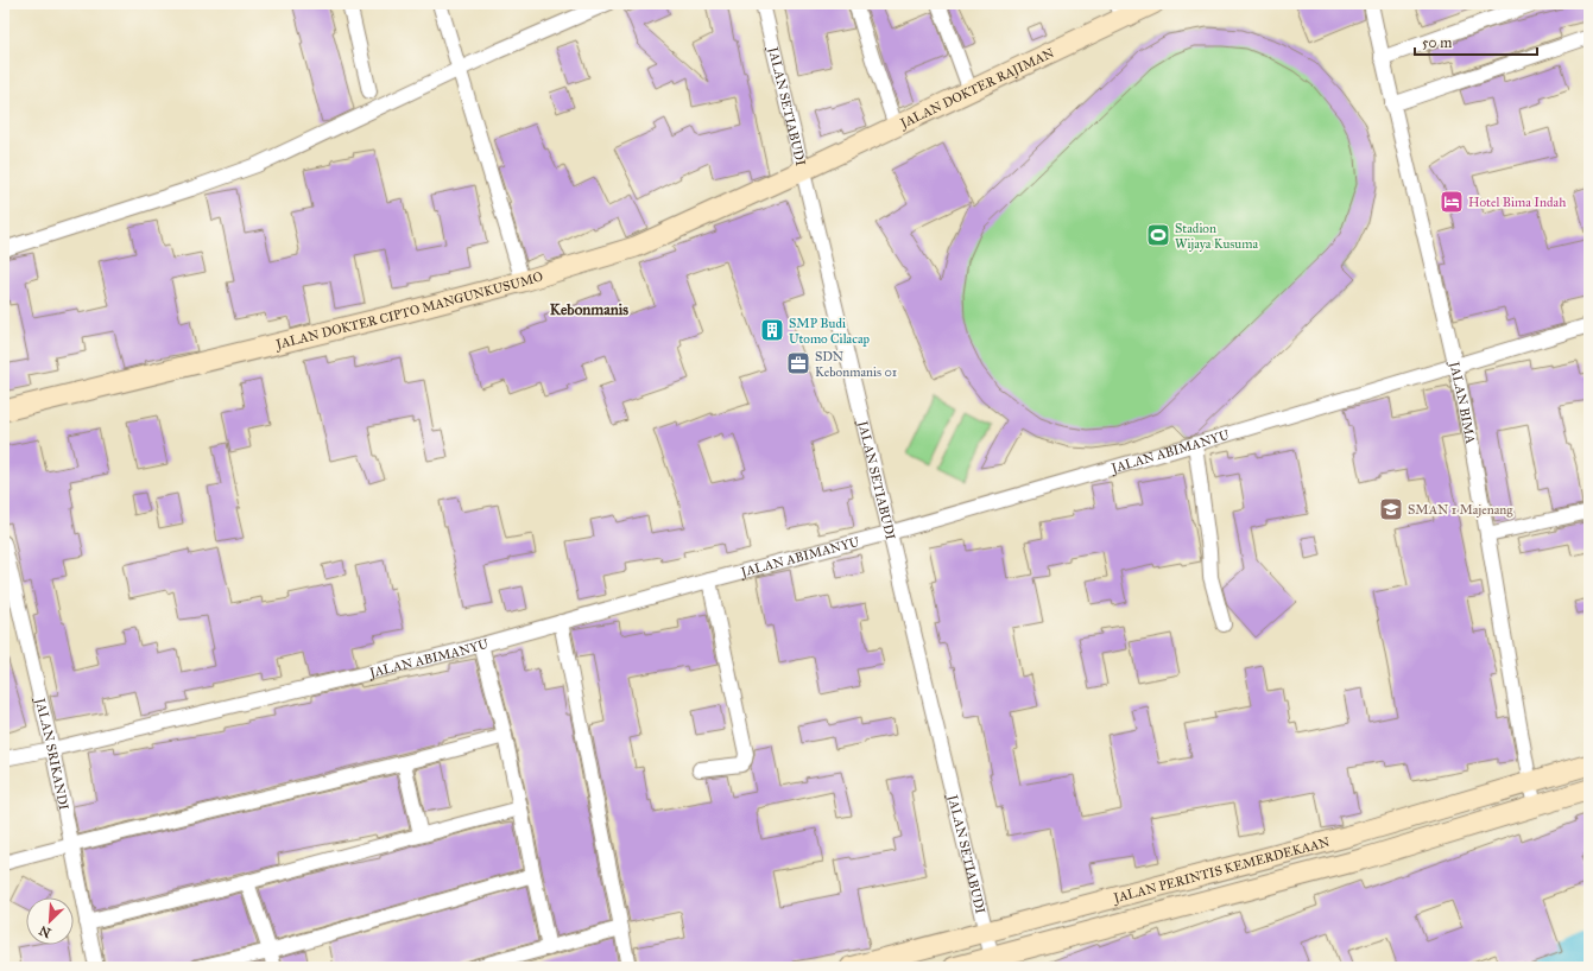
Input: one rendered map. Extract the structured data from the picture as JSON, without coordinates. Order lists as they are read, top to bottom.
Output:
{
  "streets": {
    "main road": ["JALAN DOKTER RAJIMAN", "JALAN DOKTER CIPTO MANGUNKUSUMO", "JALAN PERINTIS KEMERDEKAAN"],
    "street": [
      "JALAN SETIABUDI",
      "JALAN BIMA",
      "JALAN ABIMANYU",
      "JALAN SRIKANDI"
    ]
  },
  "crossings": [
    ["JALAN DOKTER RAJIMAN", "JALAN SETIABUDI"],
    ["JALAN DOKTER RAJIMAN", "JALAN DOKTER CIPTO MANGUNKUSUMO"],
    ["JALAN SETIABUDI", "JALAN DOKTER CIPTO MANGUNKUSUMO"],
    ["JALAN SETIABUDI", "JALAN ABIMANYU"],
    ["JALAN SETIABUDI", "JALAN PERINTIS KEMERDEKAAN"],
    ["JALAN BIMA", "JALAN ABIMANYU"],
    ["JALAN BIMA", "JALAN PERINTIS KEMERDEKAAN"],
    ["JALAN ABIMANYU", "JALAN SRIKANDI"]
  ],
  "districts": ["Kebonmanis"],
  "places": {
    "hotel": ["Hotel Bima Indah"],
    "sports": ["Stadion Wijaya Kusuma"],
    "building": ["SMP Budi Utomo Cilacap"],
    "office": ["SDN Kebonmanis 01"],
    "school or university": ["SMAN 1 Majenang"]
  },
  "scale_bar": "50 m",
  "north": "bottom left"
}
